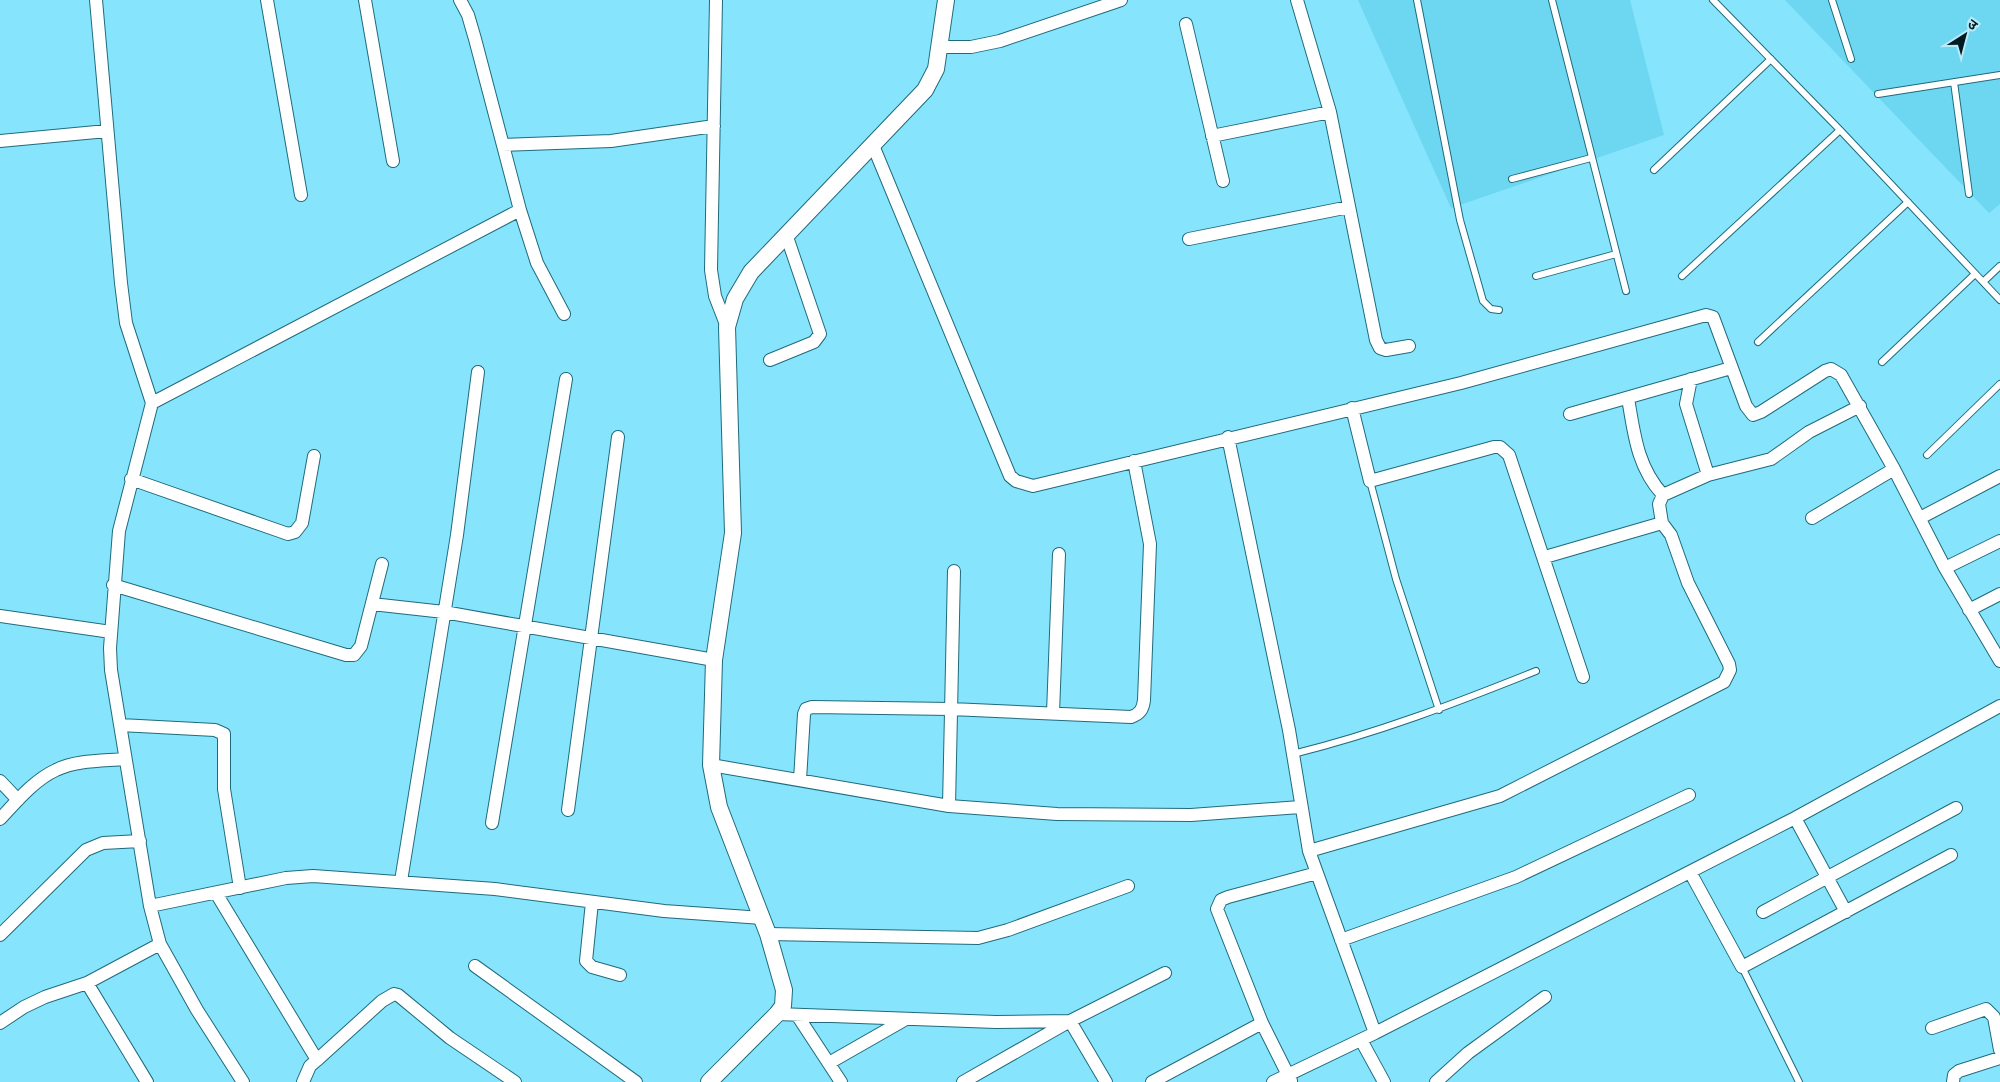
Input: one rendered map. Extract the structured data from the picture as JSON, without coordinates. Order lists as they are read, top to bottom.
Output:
{
  "north": "top right"
}
